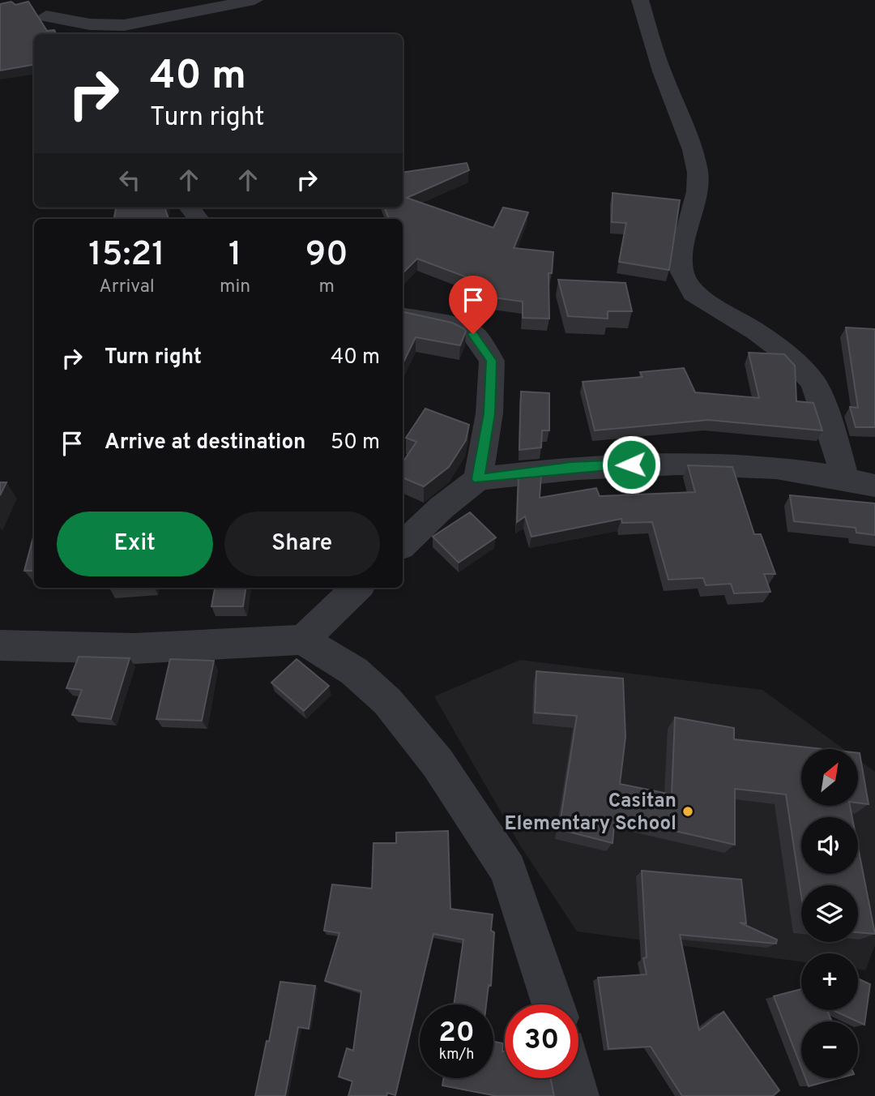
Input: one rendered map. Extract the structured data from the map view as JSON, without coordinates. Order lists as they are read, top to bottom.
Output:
{
  "places": ["Casitan Elementary School"],
  "north": "top right",
  "page": {
    "turn": ["40 m", "Turn right"],
    "eta": [
      "15:21",
      "Arrival",
      "1",
      "min",
      "90",
      "m"
    ],
    "list": [
      {
        "name": "Turn right",
        "value": "40 m"
      },
      {
        "name": "Arrive at destination",
        "value": "50 m"
      }
    ],
    "buttons": ["Exit", "Share"],
    "map_buttons": ["+", "−"],
    "speed": "20 km/h",
    "limit": "30"
  }
}
